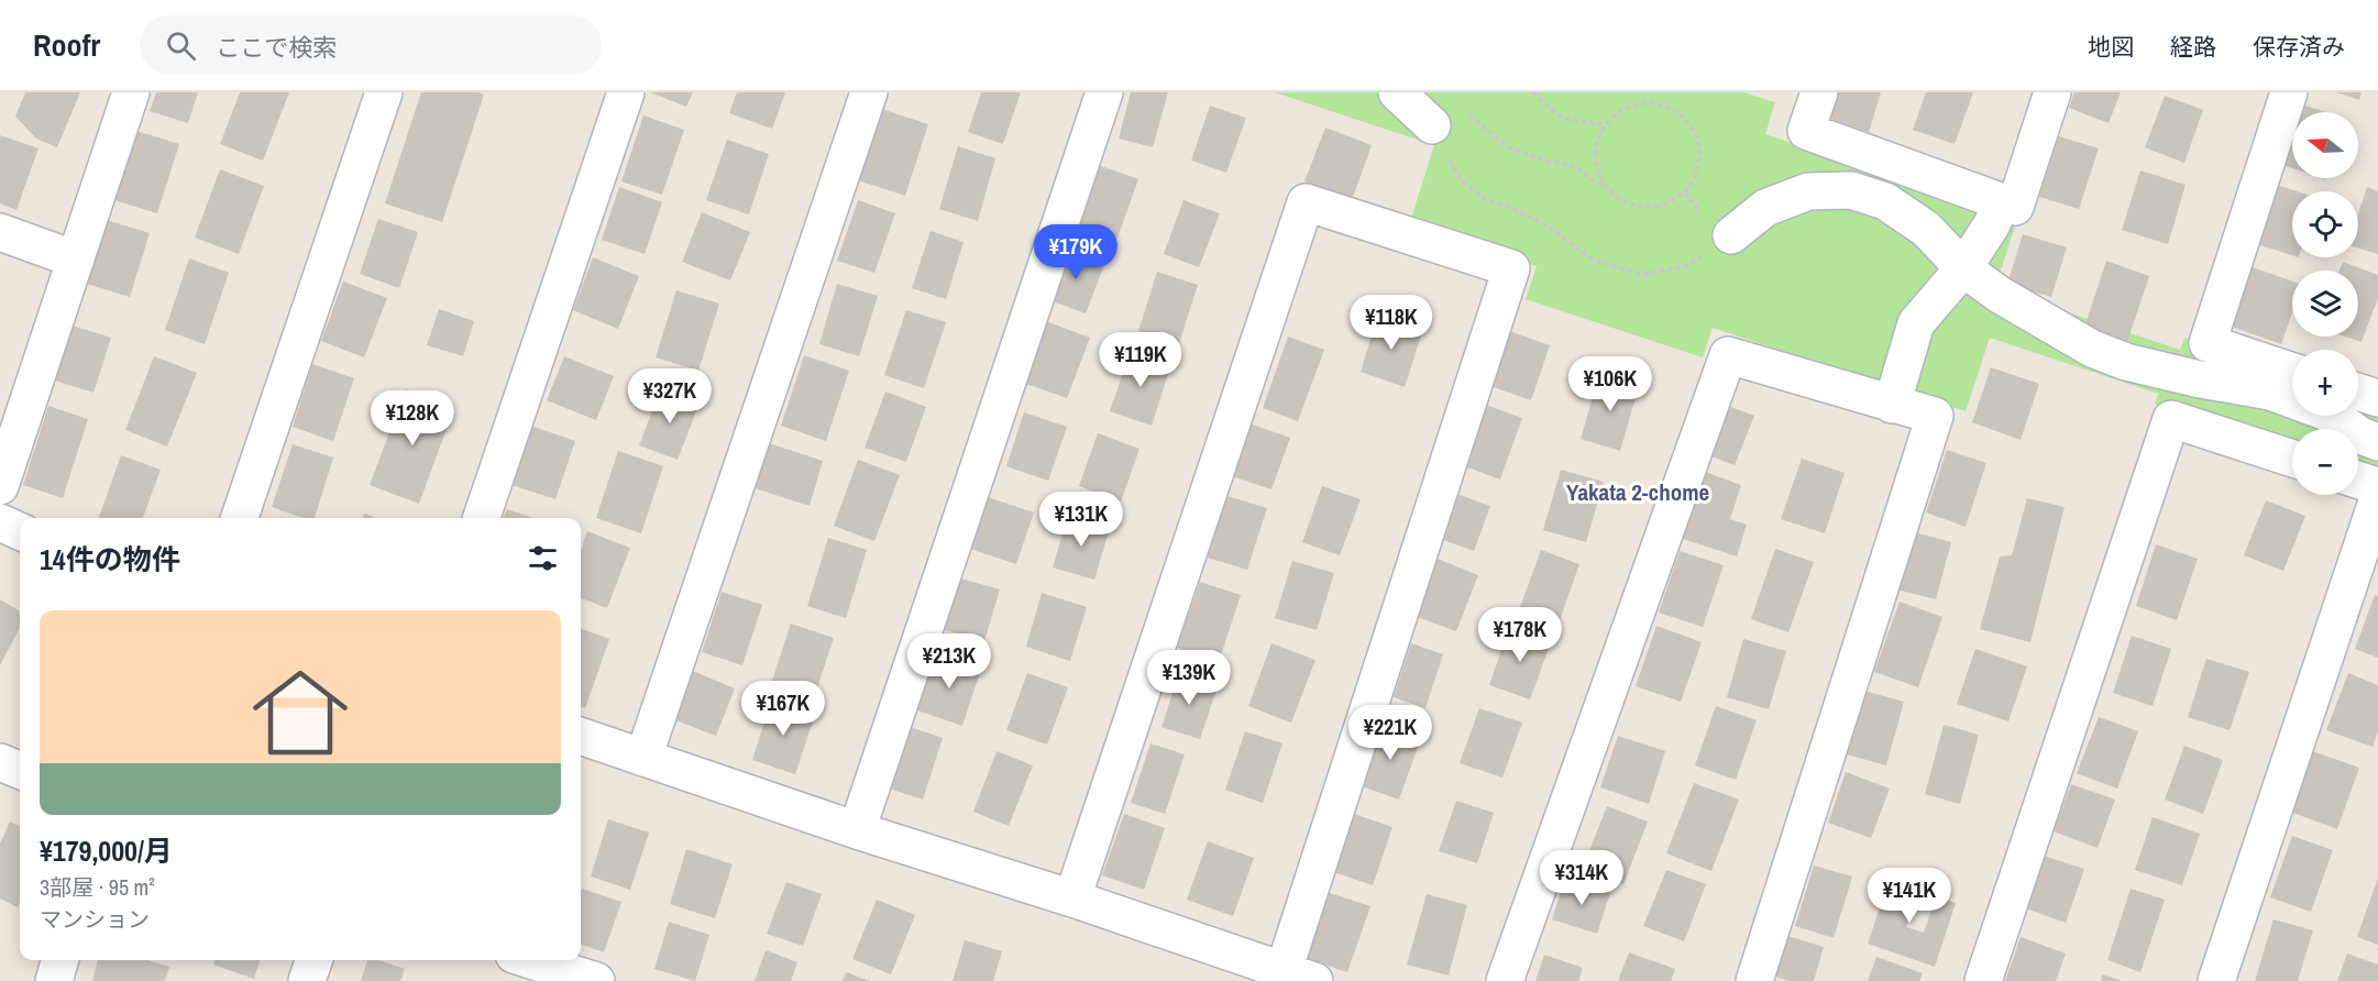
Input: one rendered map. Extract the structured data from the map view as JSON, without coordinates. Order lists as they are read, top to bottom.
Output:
{
  "districts": ["Yakata 2-chome"],
  "north": "left",
  "page": {
    "header": "Roofr",
    "search": "ここで検索",
    "nav": ["地図", "経路", "保存済み"],
    "map_buttons": ["+", "−"],
    "price": [
      "¥179K",
      "¥118K",
      "¥119K",
      "¥106K",
      "¥327K",
      "¥128K",
      "¥131K",
      "¥178K",
      "¥213K",
      "¥139K",
      "¥167K",
      "¥221K",
      "¥314K",
      "¥141K"
    ],
    "heading": "14件の物件",
    "list": [
      {
        "name": "¥179,000/月",
        "note": "3部屋 · 95 m² · マンション"
      }
    ]
  }
}
